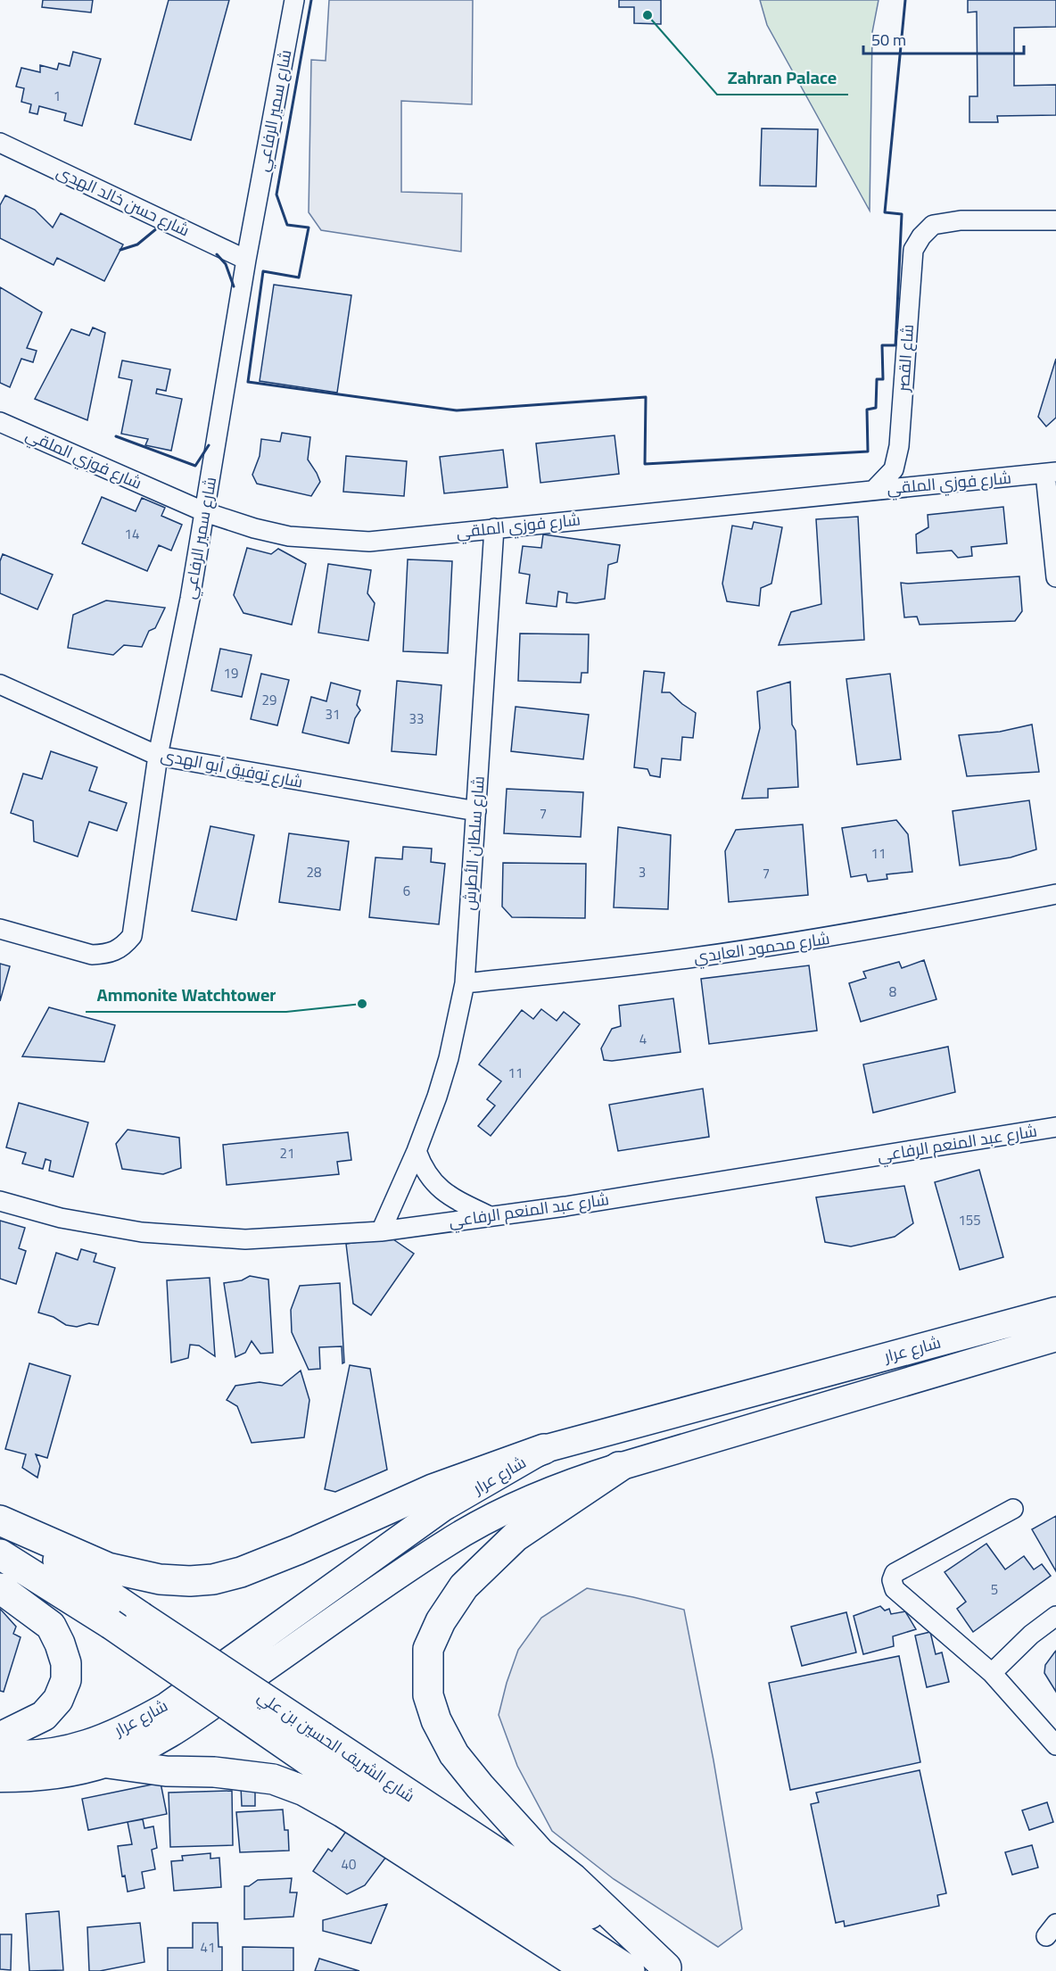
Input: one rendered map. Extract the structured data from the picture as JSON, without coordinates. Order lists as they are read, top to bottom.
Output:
{
  "streets": {
    "main road": ["شارع عرار", "شارع الشريف الحسين بن علي"],
    "street": [
      "شارع سمير الرفاعي",
      "شارع حسن خالد الهدى",
      "شاع القصر",
      "شارع فوزي الملقي",
      "شارع توفيق أبو الهدى",
      "شارع سلطان الأطرش",
      "شارع محمود العابدي",
      "شارع عبد المنعم الرفاعي"
    ]
  },
  "crossings": [
    ["شارع سمير الرفاعي", "شارع حسن خالد الهدى"],
    ["شارع سمير الرفاعي", "شارع فوزي الملقي"],
    ["شارع سمير الرفاعي", "شارع توفيق أبو الهدى"],
    ["شاع القصر", "شارع فوزي الملقي"],
    ["شارع فوزي الملقي", "شارع سلطان الأطرش"],
    ["شارع توفيق أبو الهدى", "شارع سلطان الأطرش"],
    ["شارع سلطان الأطرش", "شارع محمود العابدي"],
    ["شارع سلطان الأطرش", "شارع عبد المنعم الرفاعي"]
  ],
  "places": ["Zahran Palace", "Ammonite Watchtower"],
  "house_numbers": [
    "1",
    "14",
    "19",
    "29",
    "31",
    "33",
    "7",
    "11",
    "28",
    "3",
    "7",
    "6",
    "8",
    "4",
    "11",
    "21",
    "155",
    "5",
    "40",
    "41"
  ],
  "scale_bar": "50 m"
}
